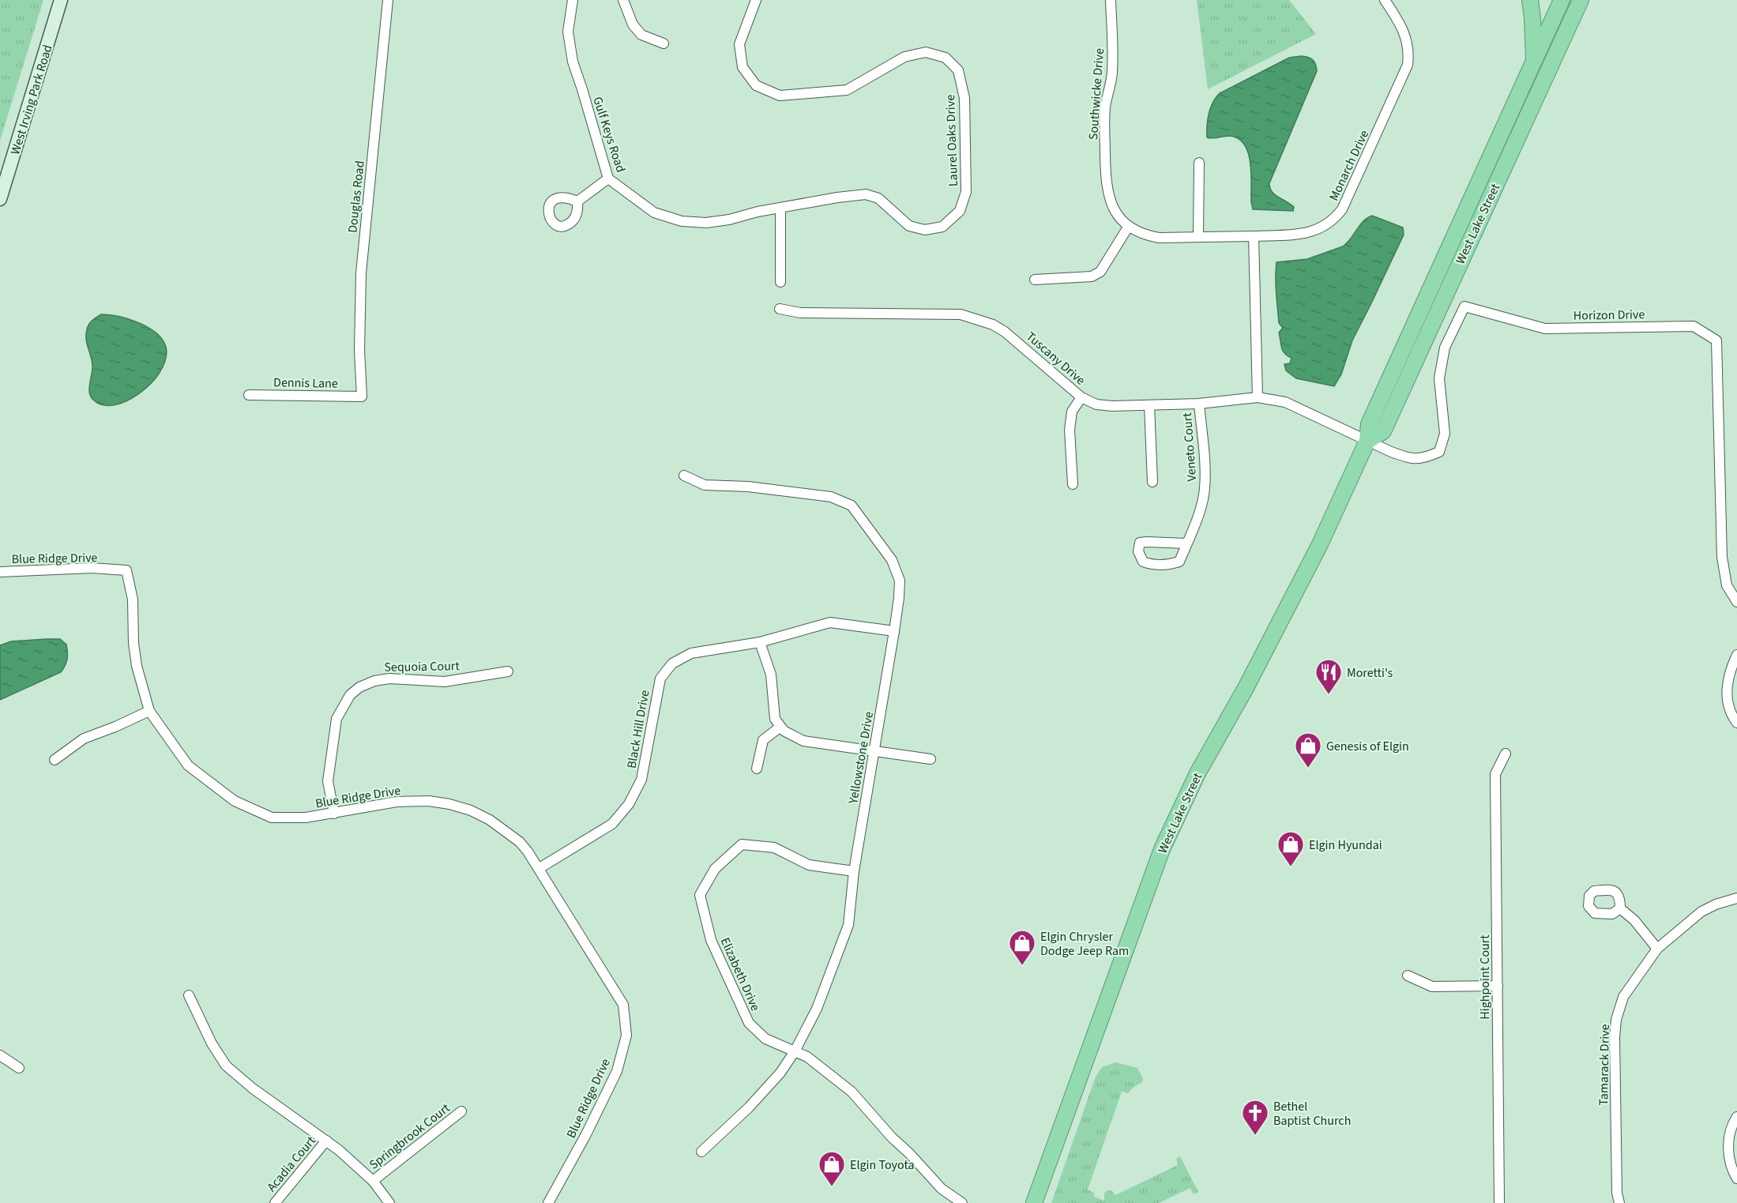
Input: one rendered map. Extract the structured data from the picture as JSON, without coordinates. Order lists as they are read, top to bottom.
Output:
{
  "streets": {
    "highway": ["West Lake Street"],
    "main road": ["West Irving Park Road"],
    "street": [
      "Southwicke Drive",
      "Gulf Keys Road",
      "Laurel Oaks Drive",
      "Monarch Drive",
      "Douglas Road",
      "Horizon Drive",
      "Tuscany Drive",
      "Dennis Lane",
      "Veneto Court",
      "Blue Ridge Drive",
      "Sequoia Court",
      "Black Hill Drive",
      "Yellowstone Drive",
      "Elizabeth Drive",
      "Highpoint Court",
      "Tamarack Drive",
      "Springbrook Court",
      "Acadia Court"
    ]
  },
  "crossings": [
    ["Southwicke Drive", "Monarch Drive"],
    ["Gulf Keys Road", "Laurel Oaks Drive"],
    ["Douglas Road", "Dennis Lane"],
    ["West Lake Street", "Horizon Drive"],
    ["West Lake Street", "Tuscany Drive"],
    ["Horizon Drive", "Tuscany Drive"],
    ["Tuscany Drive", "Veneto Court"],
    ["Blue Ridge Drive", "Sequoia Court"],
    ["Blue Ridge Drive", "Black Hill Drive"],
    ["Black Hill Drive", "Yellowstone Drive"],
    ["Yellowstone Drive", "Elizabeth Drive"]
  ],
  "places": {
    "restaurant": ["Moretti's"],
    "shop": [
      "Genesis of Elgin",
      "Elgin Hyundai",
      "Elgin Chrysler Dodge Jeep Ram",
      "Elgin Toyota"
    ],
    "church": ["Bethel Baptist Church"]
  }
}
